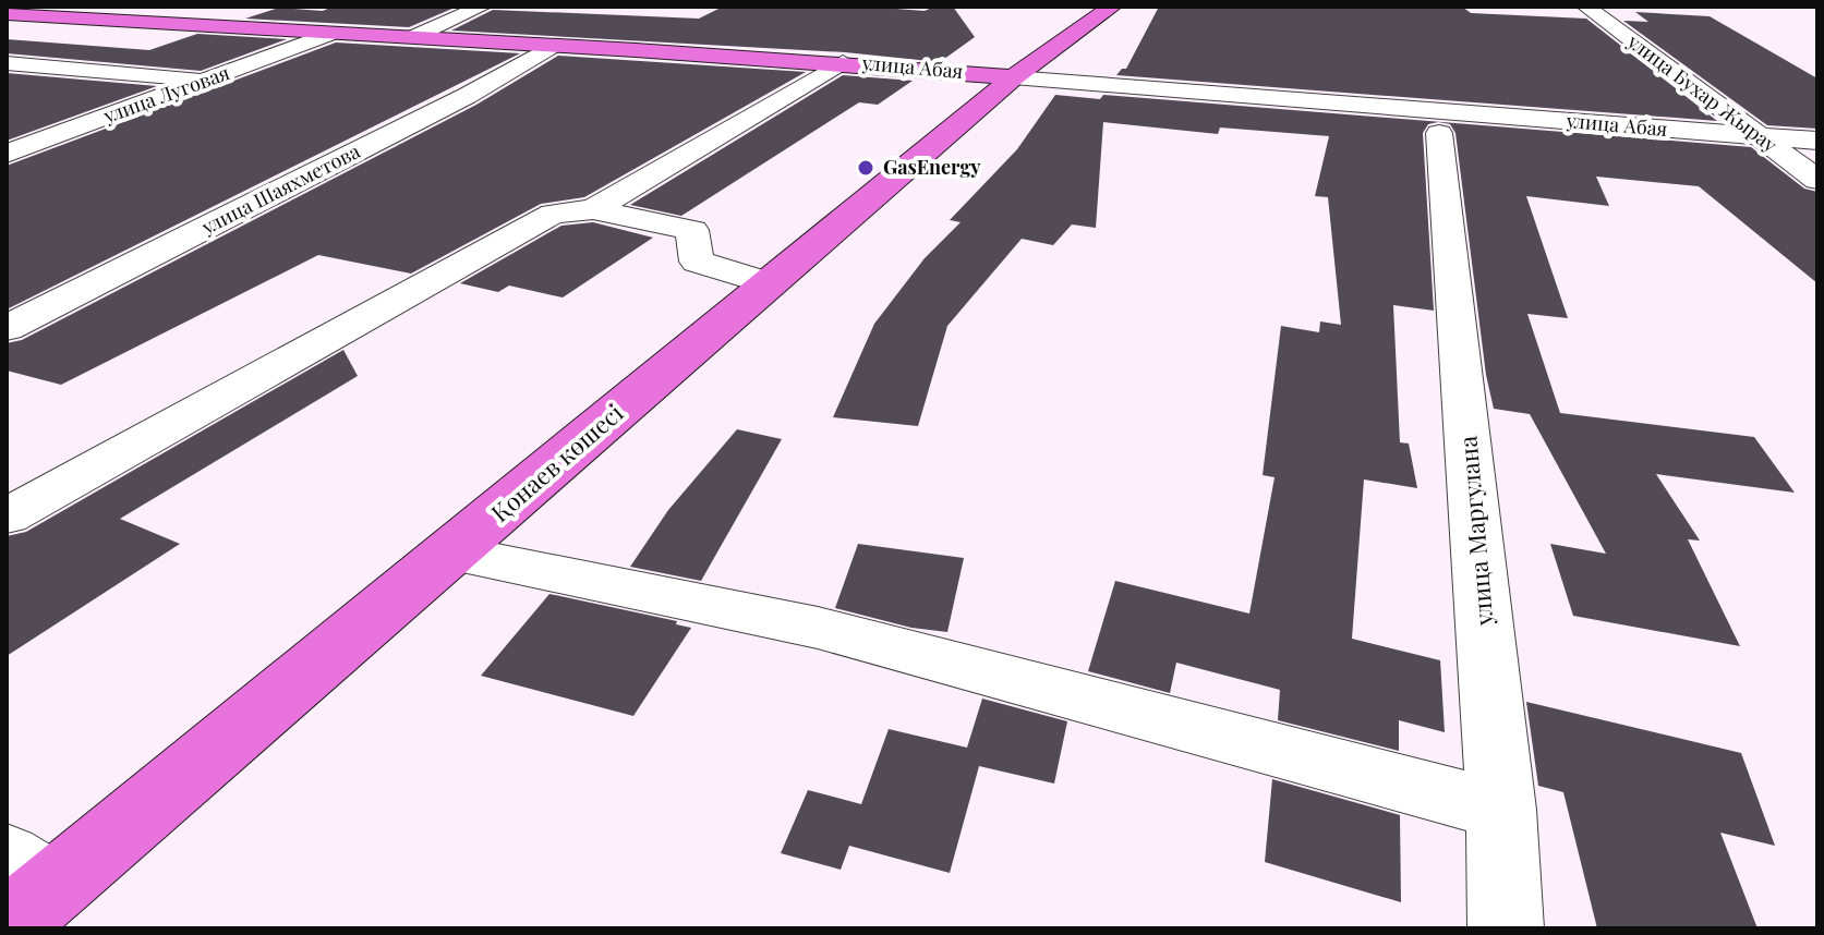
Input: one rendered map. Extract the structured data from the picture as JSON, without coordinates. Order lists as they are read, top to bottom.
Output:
{
  "streets": {
    "main road": ["улица Абая", "Қонаев көшесі"],
    "street": [
      "улица Бухар Жырау",
      "улица Луговая",
      "улица Шаяхметова",
      "улица Маргулана"
    ]
  },
  "crossings": [
    ["улица Абая", "улица Бухар Жырау"],
    ["улица Абая", "улица Луговая"],
    ["улица Абая", "улица Шаяхметова"],
    ["улица Абая", "Қонаев көшесі"]
  ],
  "places": ["GasEnergy"]
}
